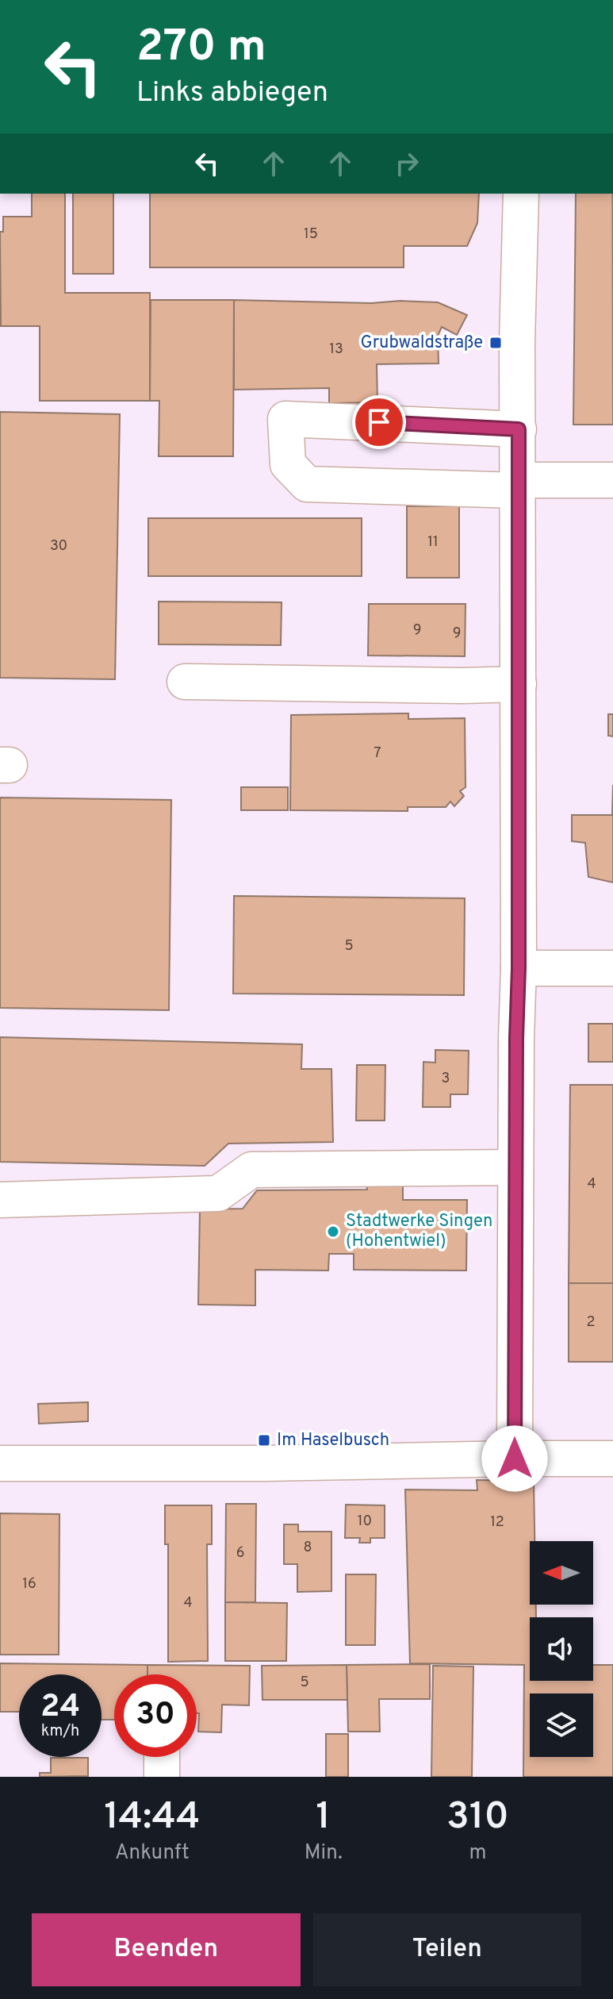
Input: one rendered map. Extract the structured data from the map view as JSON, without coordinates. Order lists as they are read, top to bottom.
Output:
{
  "places": {
    "transit": ["Grubwaldstraße", "Im Haselbusch"],
    "other": ["Stadtwerke Singen (Hohentwiel)"]
  },
  "house_numbers": [
    "15",
    "13",
    "11",
    "30",
    "9",
    "9",
    "7",
    "5",
    "3",
    "4",
    "2",
    "10",
    "12",
    "8",
    "6",
    "16",
    "4",
    "5"
  ],
  "north": "left",
  "page": {
    "turn": ["270 m", "Links abbiegen"],
    "speed": "24 km/h",
    "limit": "30",
    "eta": [
      "14:44",
      "Ankunft",
      "1",
      "Min.",
      "310",
      "m"
    ],
    "buttons": ["Beenden", "Teilen"]
  }
}
